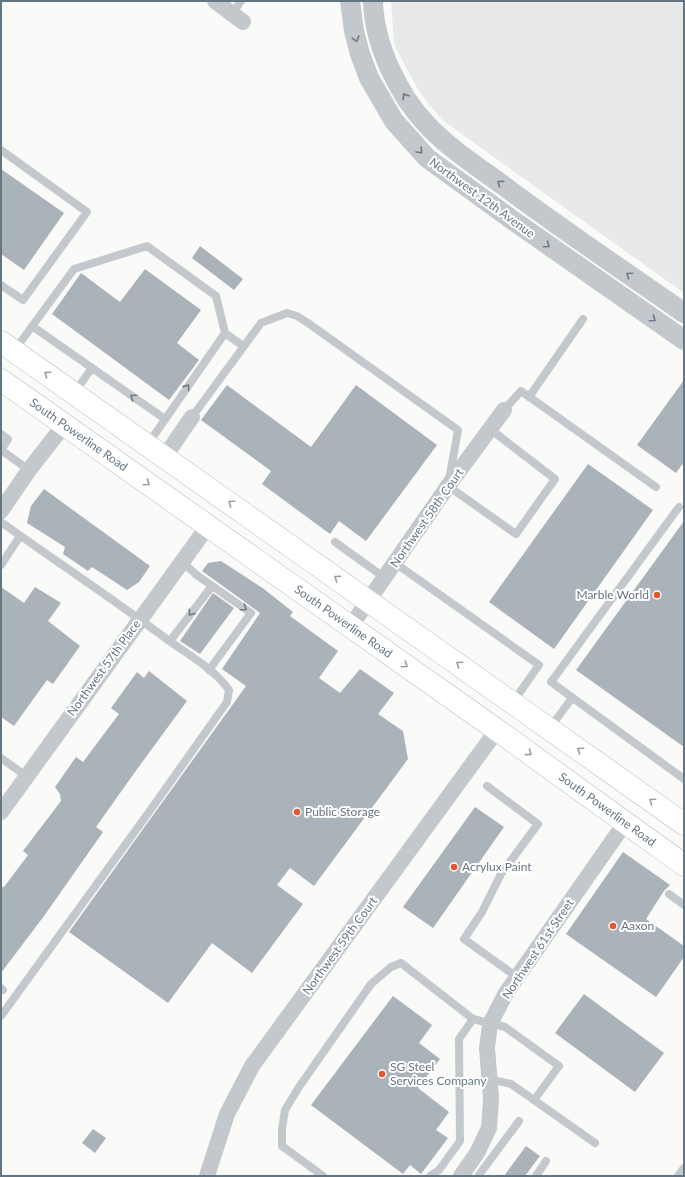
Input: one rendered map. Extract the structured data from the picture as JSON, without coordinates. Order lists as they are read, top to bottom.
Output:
{
  "streets": {
    "main road": ["South Powerline Road"],
    "street": [
      "Northwest 12th Avenue",
      "Northwest 58th Court",
      "Northwest 57th Place",
      "Northwest 59th Court",
      "Northwest 61st Street"
    ]
  },
  "crossings": [
    ["South Powerline Road", "Northwest 58th Court"],
    ["South Powerline Road", "Northwest 57th Place"],
    ["South Powerline Road", "Northwest 59th Court"],
    ["South Powerline Road", "Northwest 61st Street"]
  ],
  "places": [
    "Marble World",
    "Public Storage",
    "Acrylux Paint",
    "Aaxon",
    "SG Steel Services Company"
  ]
}
